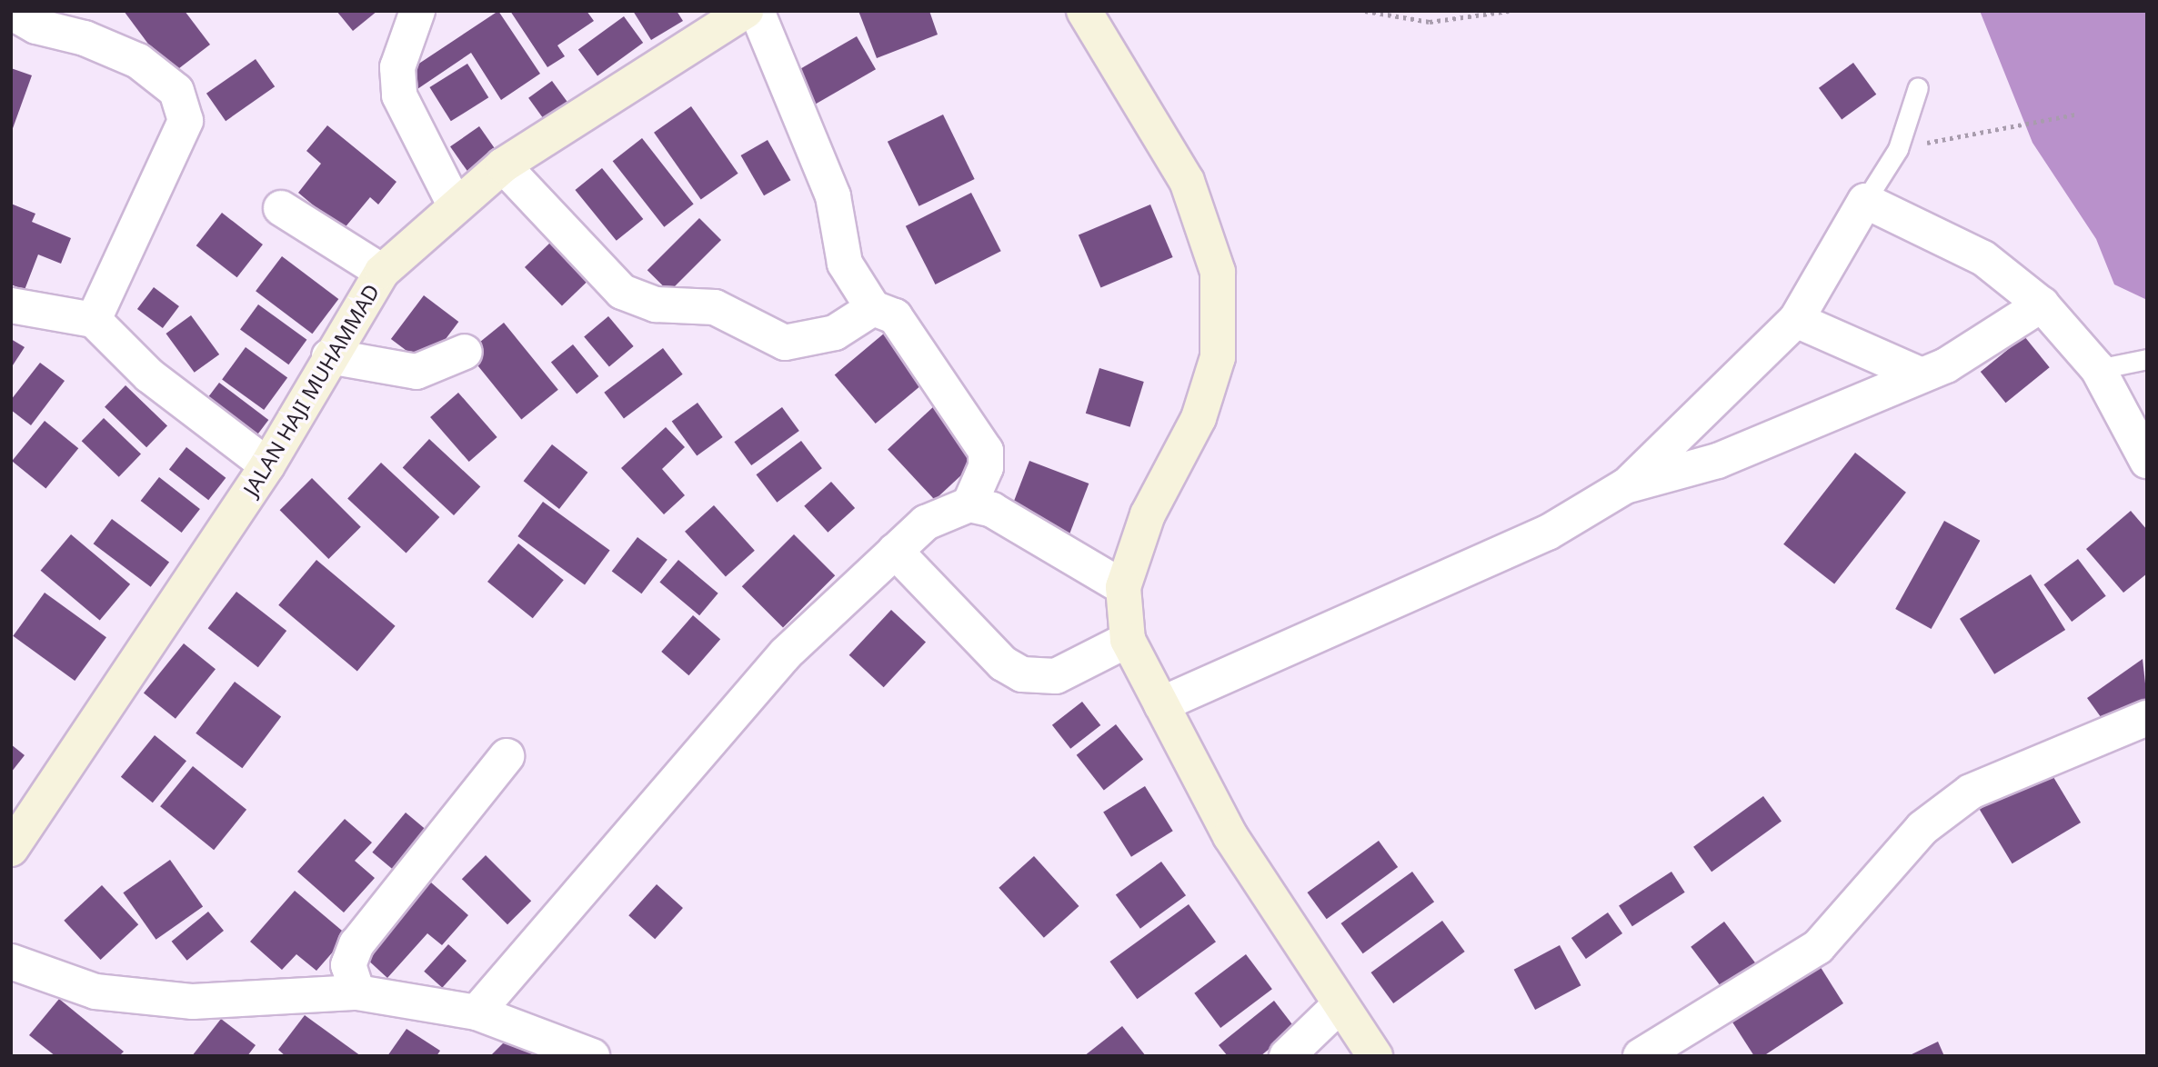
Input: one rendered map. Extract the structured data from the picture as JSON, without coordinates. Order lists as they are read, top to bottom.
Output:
{
  "streets": {
    "street": ["JALAN HAJI MUHAMMAD"]
  }
}
